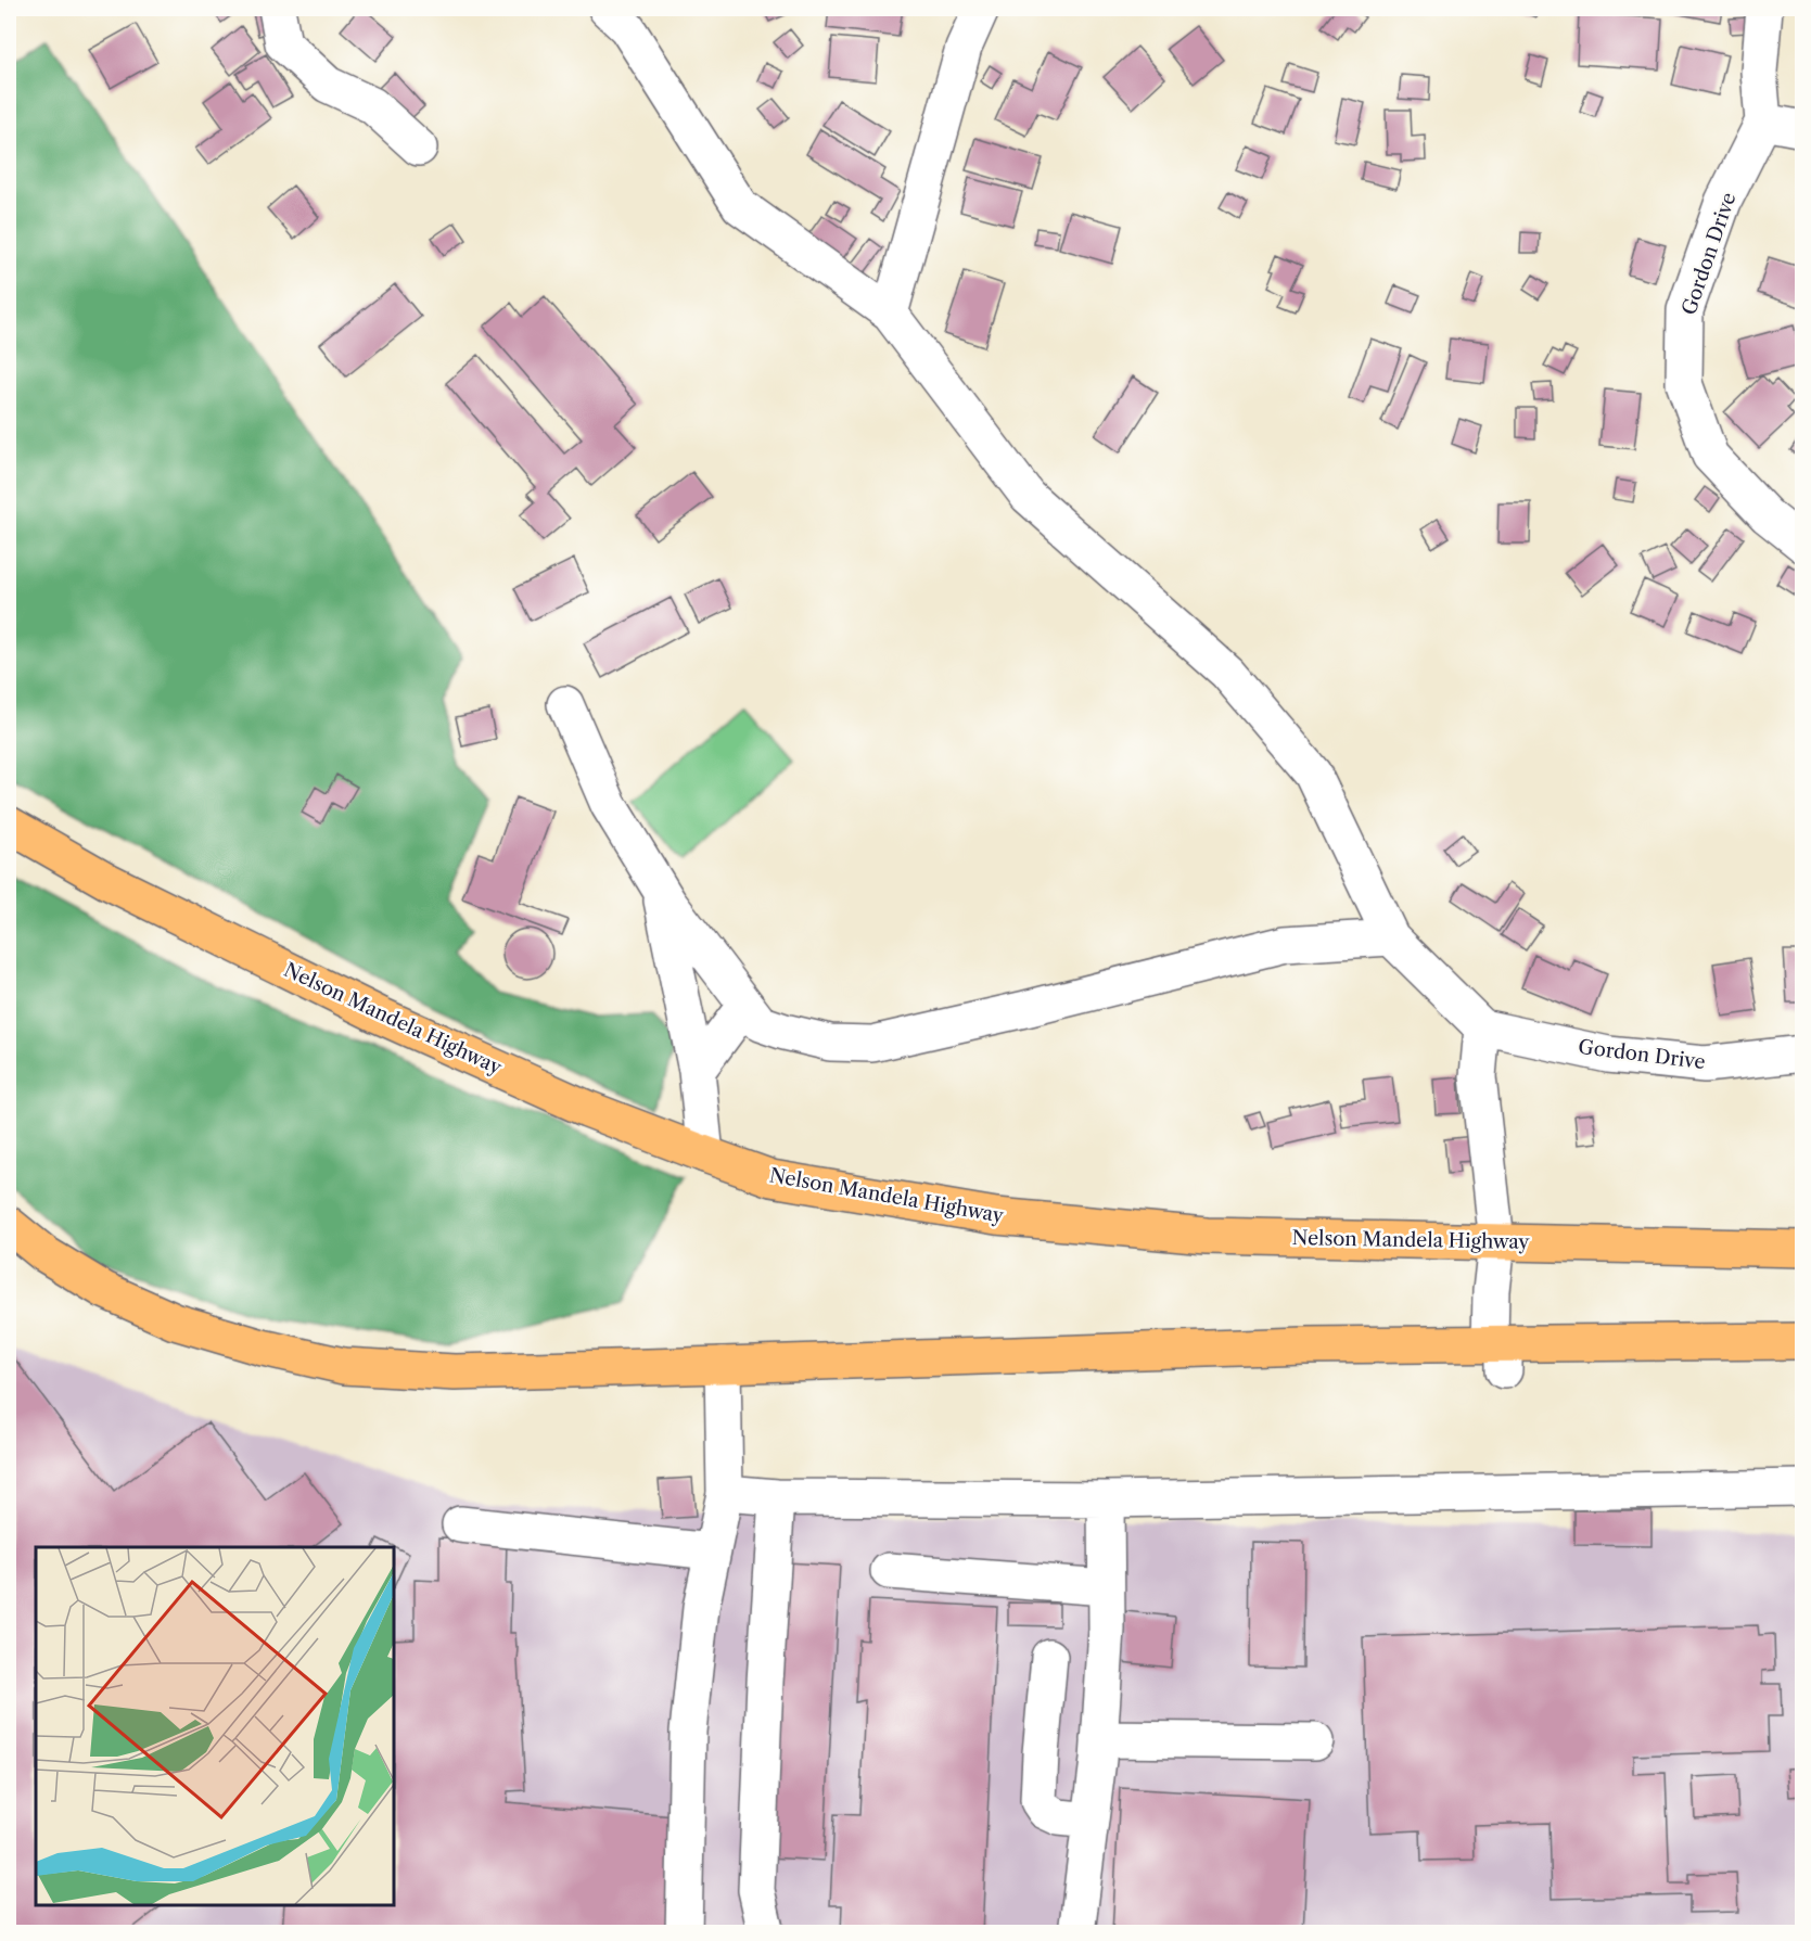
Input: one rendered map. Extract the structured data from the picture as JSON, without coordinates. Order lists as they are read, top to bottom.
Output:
{
  "streets": {
    "highway": ["Nelson Mandela Highway"],
    "street": ["Gordon Drive"]
  }
}
